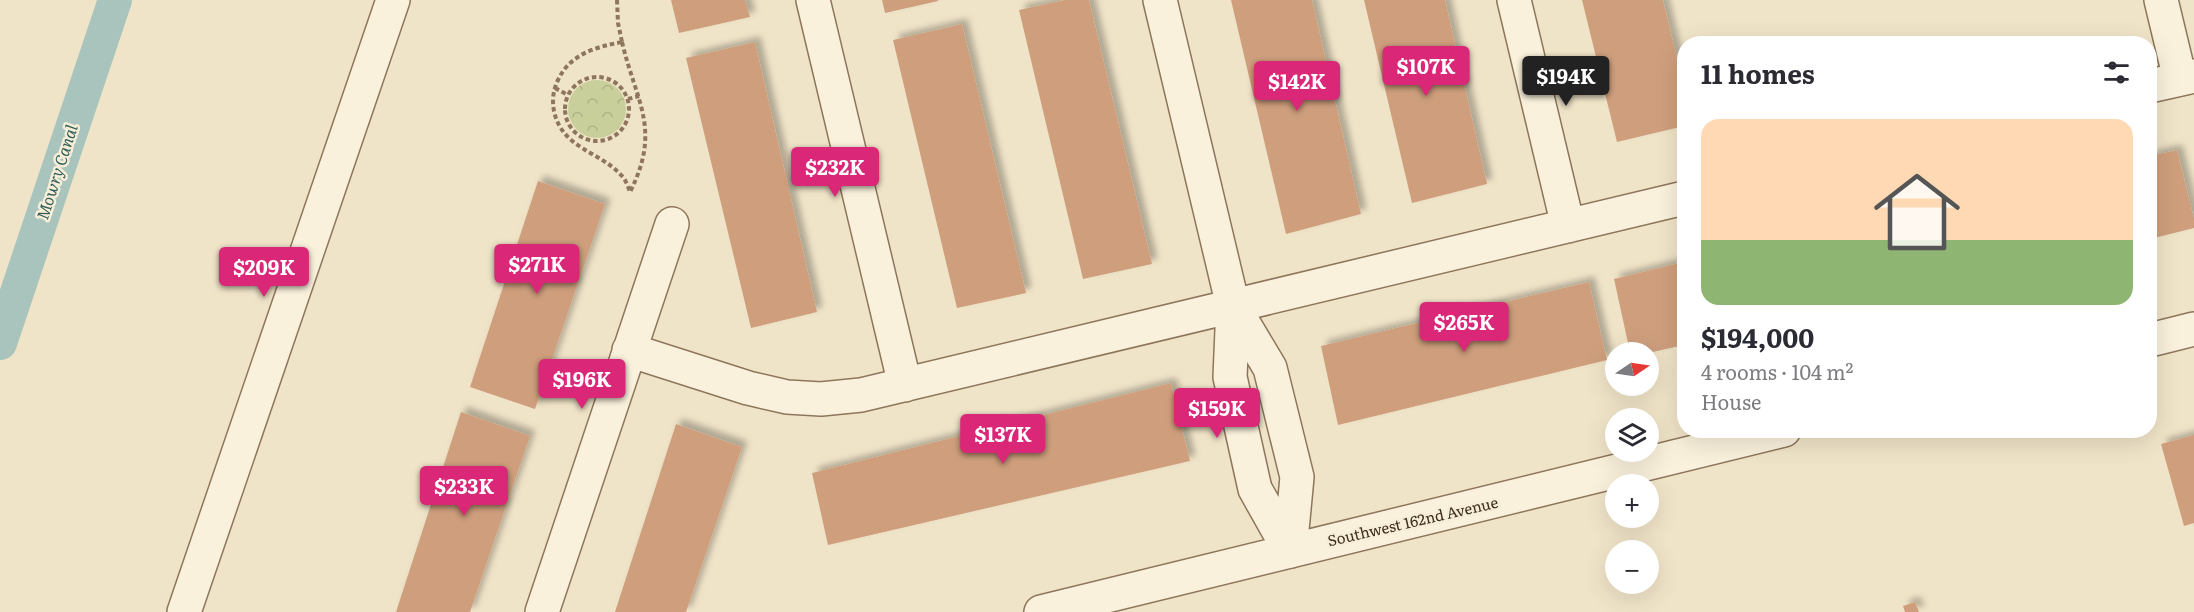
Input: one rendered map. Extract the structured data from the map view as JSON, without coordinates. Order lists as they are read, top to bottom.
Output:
{
  "streets": {
    "street": ["Southwest 162nd Avenue"]
  },
  "water": ["Mowry Canal"],
  "north": "right",
  "page": {
    "heading": "11 homes",
    "price": [
      "$107K",
      "$194K",
      "$142K",
      "$232K",
      "$271K",
      "$209K",
      "$265K",
      "$196K",
      "$159K",
      "$137K",
      "$233K"
    ],
    "list": [
      {
        "name": "$194,000",
        "note": "4 rooms · 104 m² · House"
      }
    ],
    "map_buttons": ["+", "−"]
  }
}
